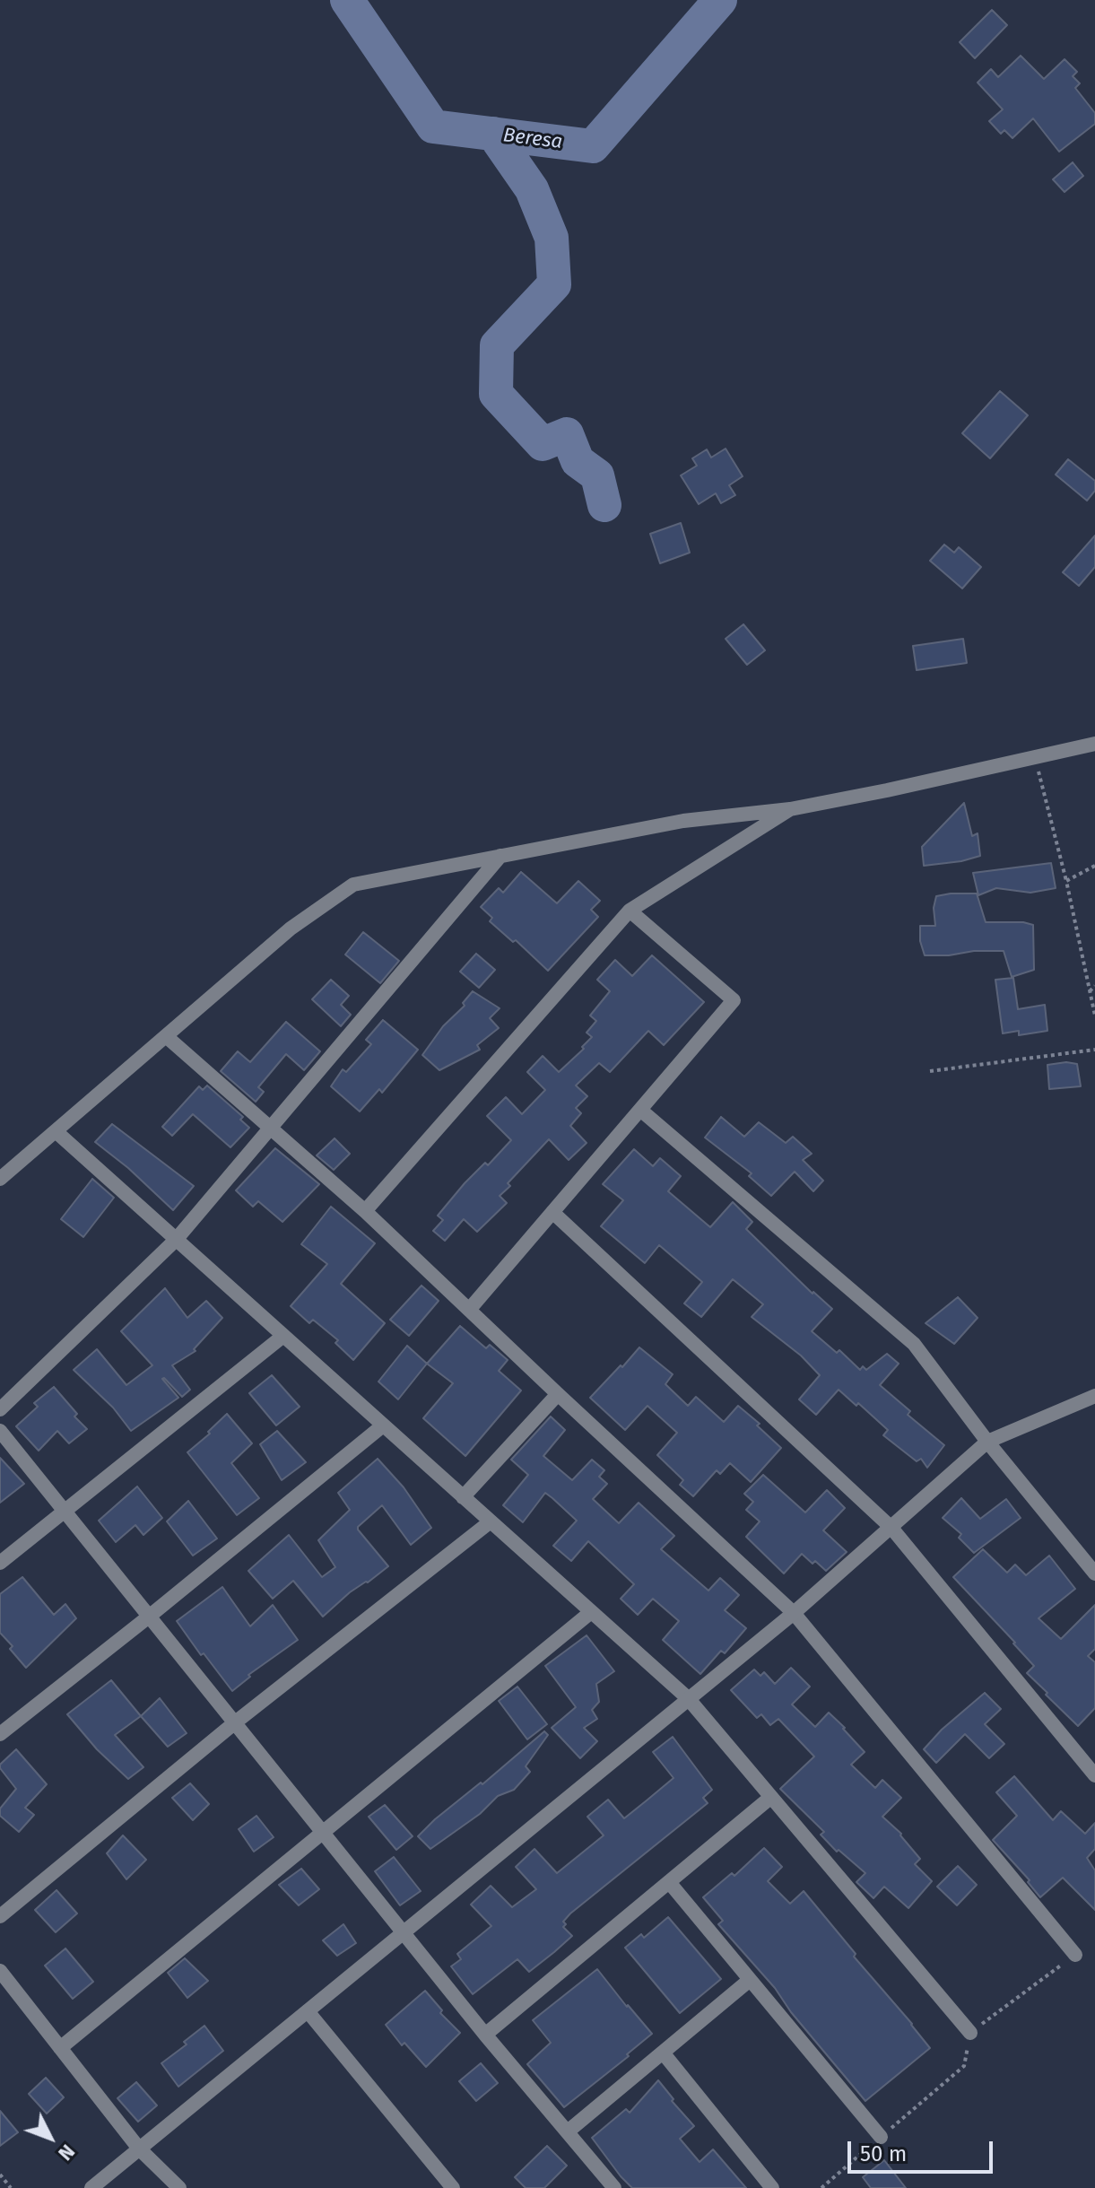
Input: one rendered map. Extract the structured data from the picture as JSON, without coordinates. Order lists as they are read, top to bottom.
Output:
{
  "water": ["Beresa"],
  "scale_bar": "50 m",
  "north": "bottom right"
}
